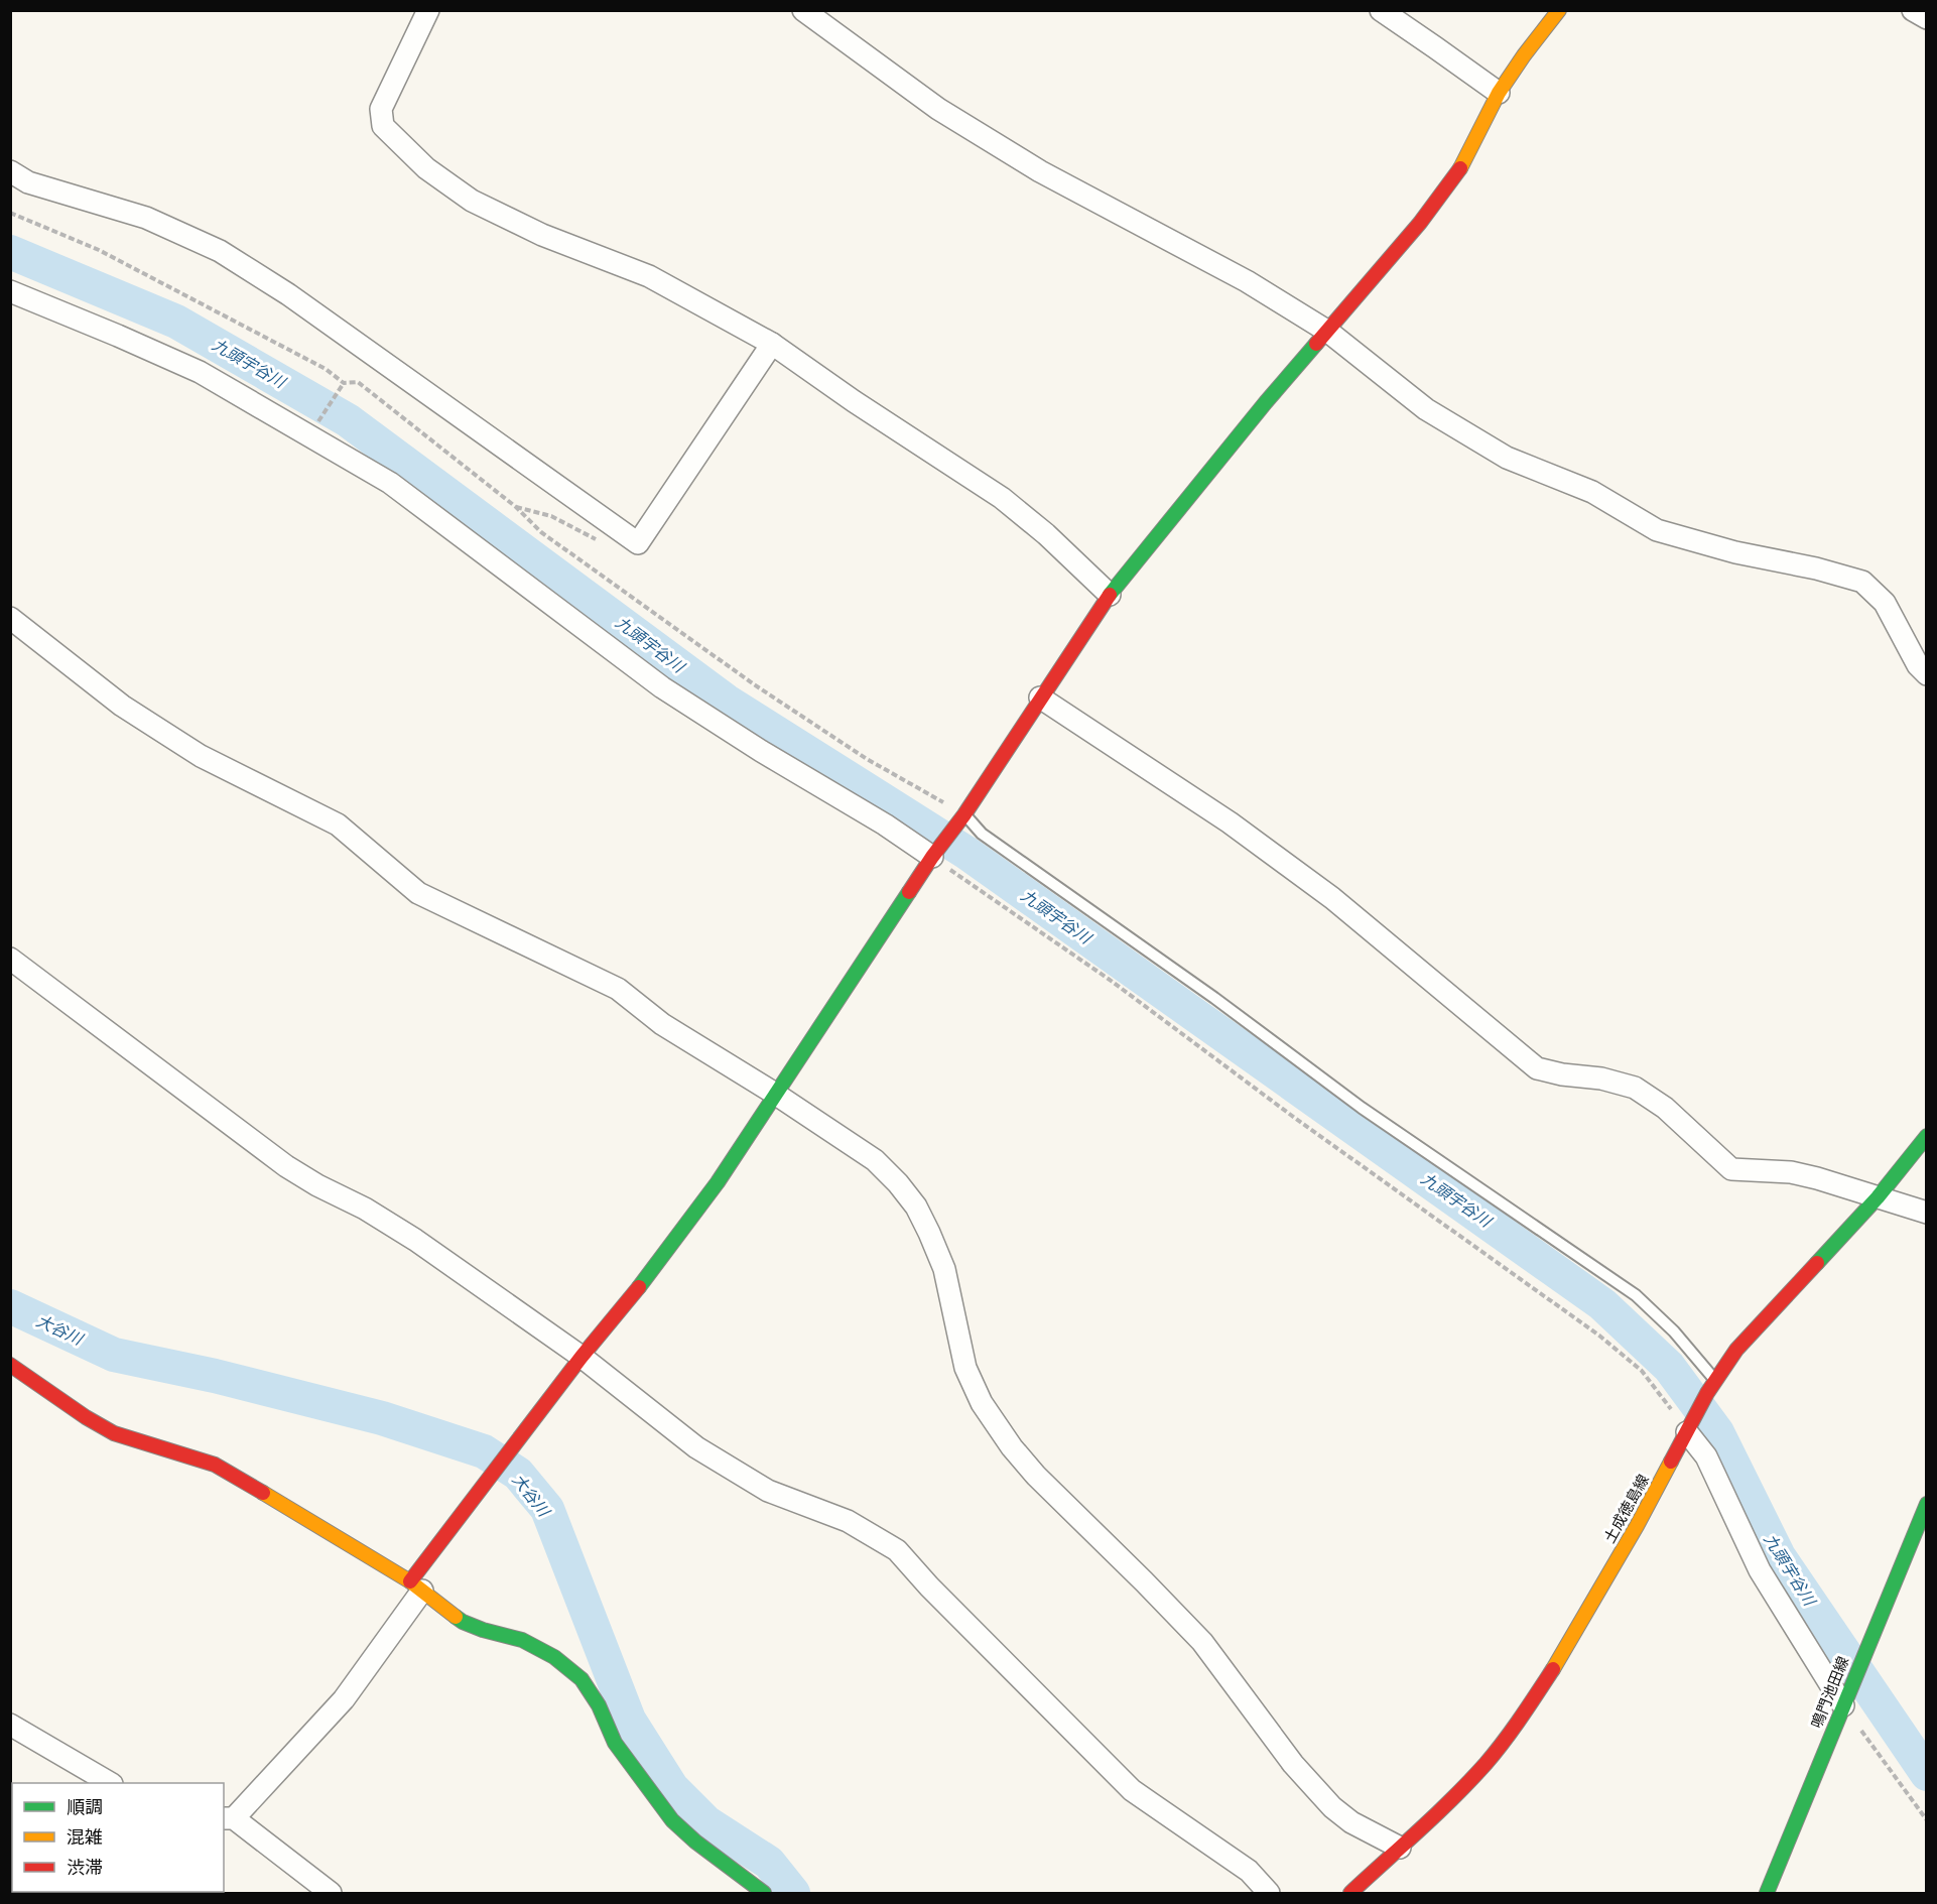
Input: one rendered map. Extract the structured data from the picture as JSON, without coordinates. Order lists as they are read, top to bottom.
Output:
{
  "streets": {
    "street": ["土成徳島線", "鳴門池田線"]
  },
  "water": ["九頭宇谷川", "大谷川"],
  "legend": ["順調", "混雑", "渋滞"]
}
